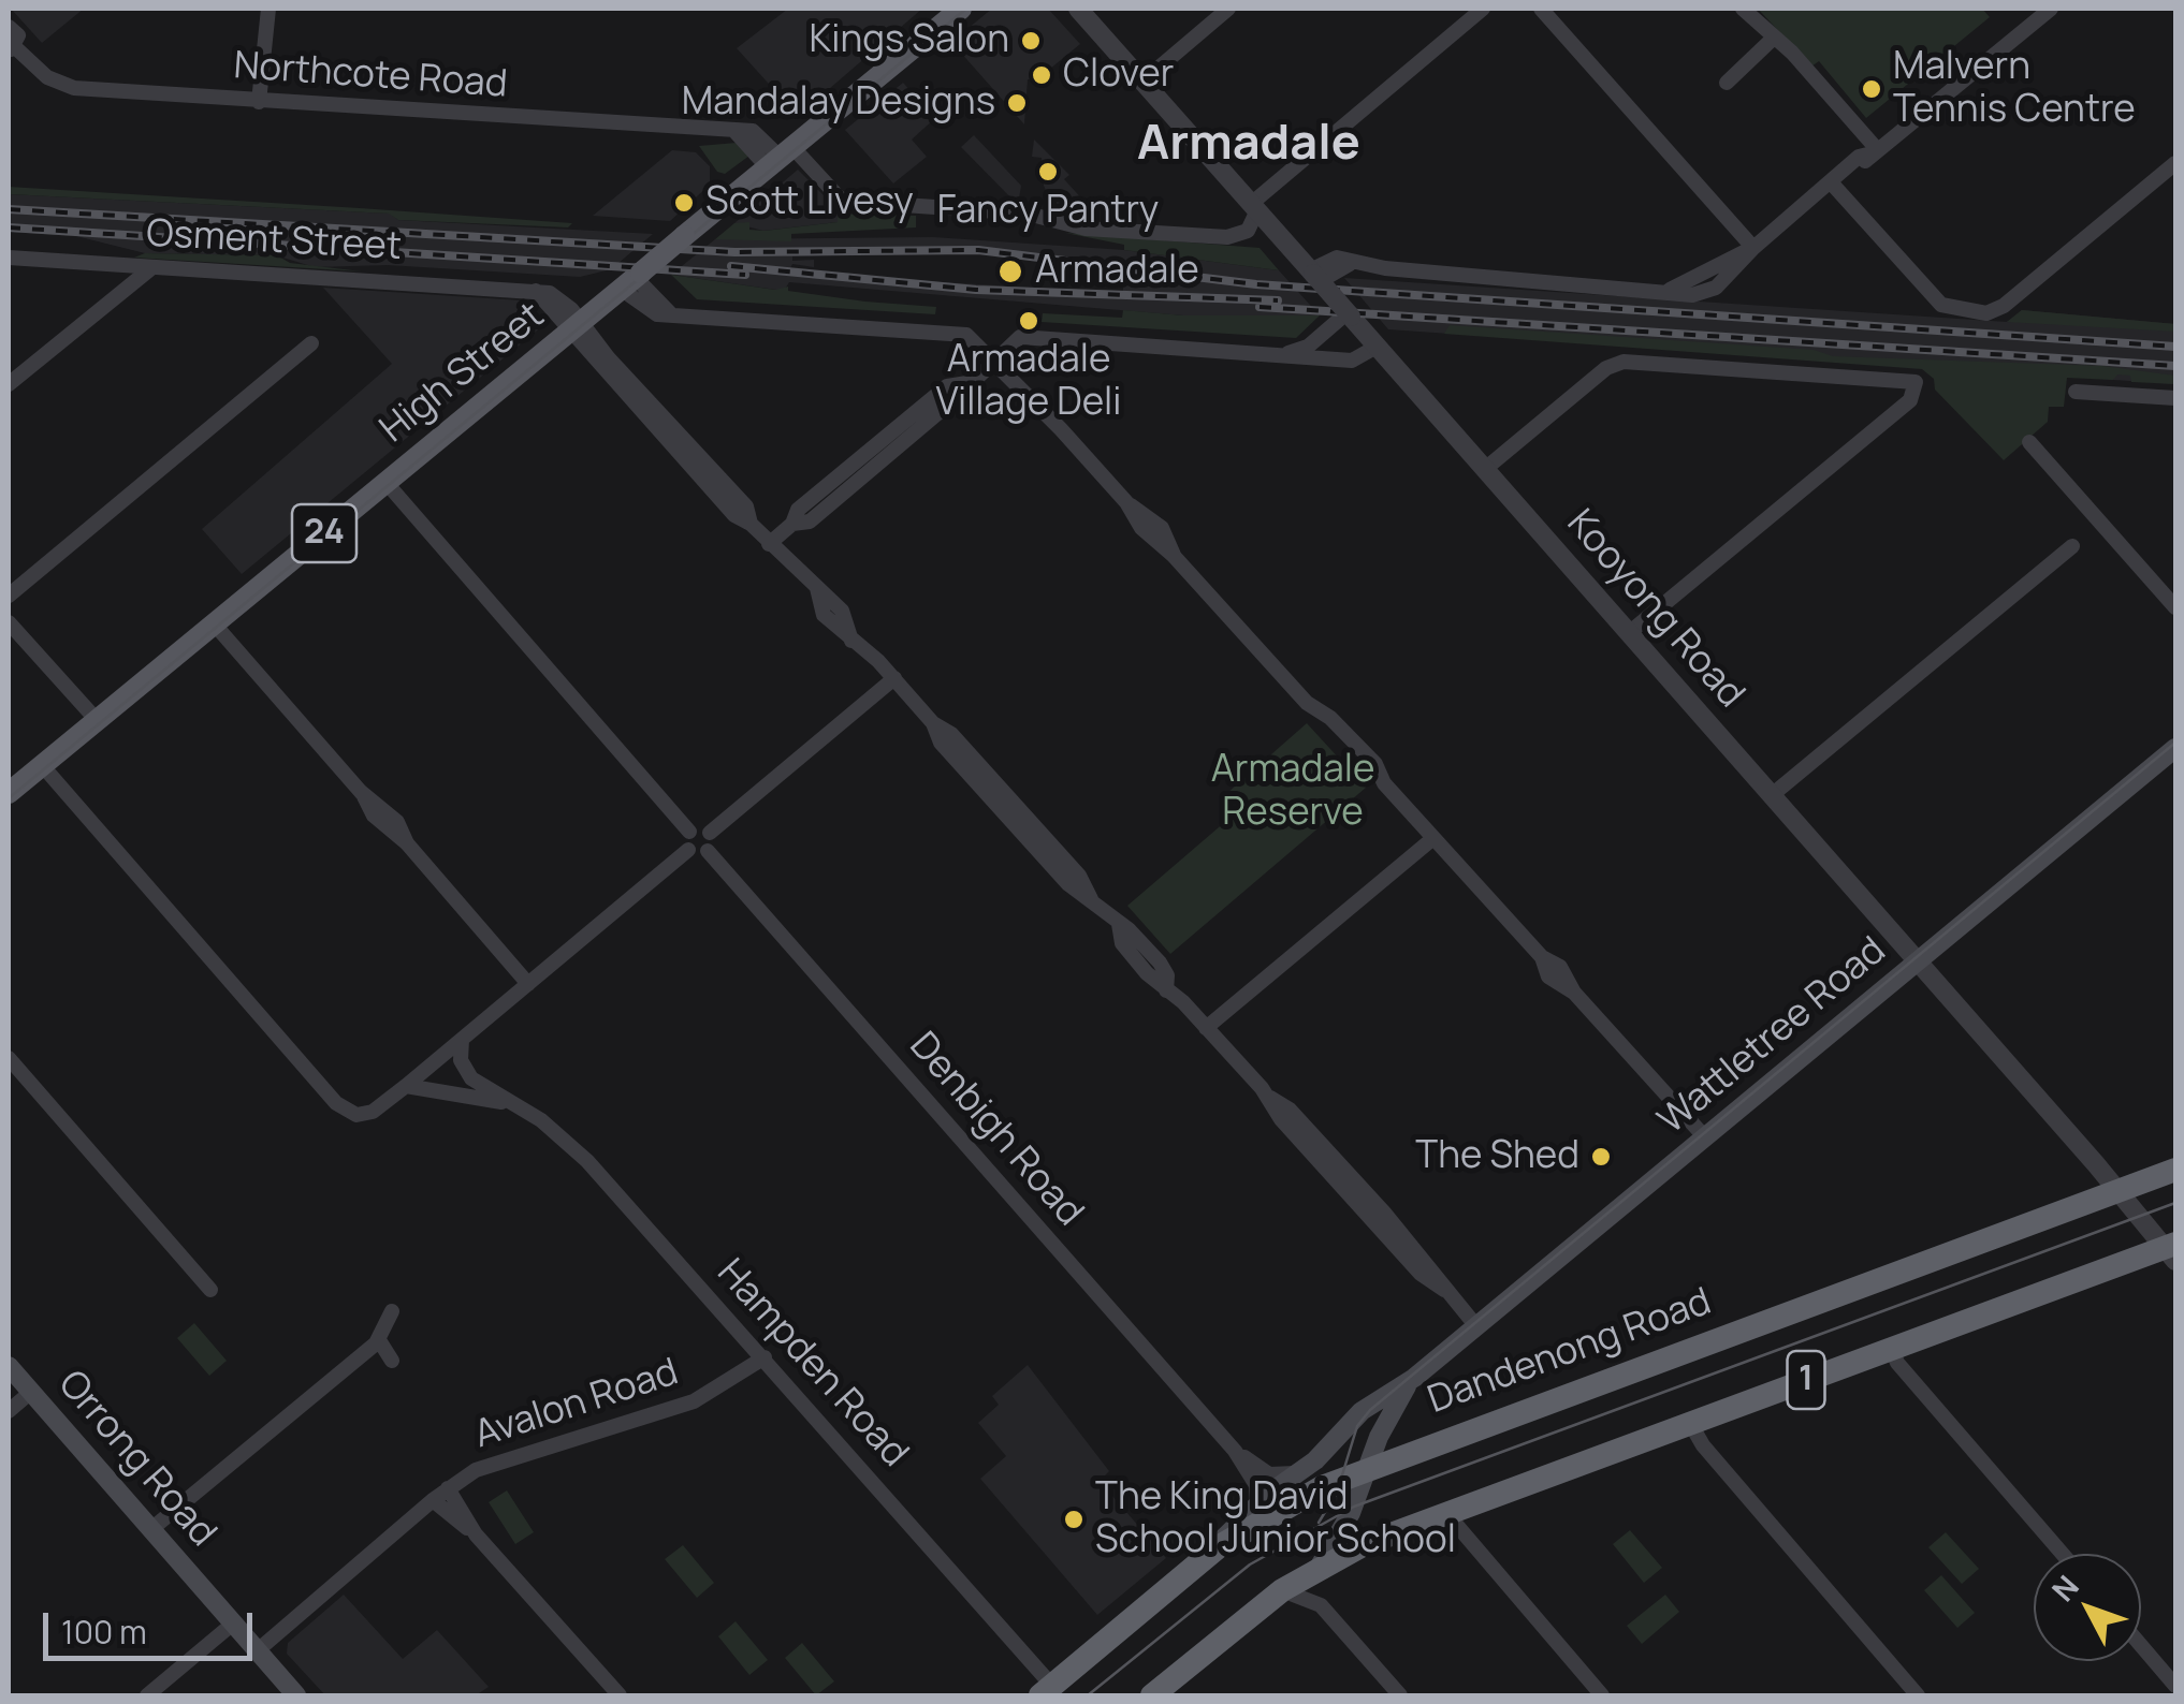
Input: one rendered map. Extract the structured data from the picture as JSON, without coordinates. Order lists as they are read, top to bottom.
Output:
{
  "streets": {
    "highway": ["Dandenong Road", "1"],
    "main road": [
      "High Street",
      "24",
      "Wattletree Road",
      "Orrong Road"
    ],
    "street": [
      "Northcote Road",
      "Osment Street",
      "Kooyong Road",
      "Denbigh Road",
      "Hampden Road",
      "Avalon Road"
    ]
  },
  "crossings": [
    ["Northcote Road", "High Street"],
    ["Northcote Road", "Kooyong Road"],
    ["Osment Street", "High Street"],
    ["Osment Street", "Wattletree Road"],
    ["Kooyong Road", "Wattletree Road"],
    ["Kooyong Road", "Dandenong Road"],
    ["Kooyong Road", "1"],
    ["Wattletree Road", "Denbigh Road"],
    ["Wattletree Road", "Dandenong Road"],
    ["Wattletree Road", "1"],
    ["Dandenong Road", "Hampden Road"],
    ["Hampden Road", "Avalon Road"],
    ["Avalon Road", "Orrong Road"]
  ],
  "districts": ["Armadale"],
  "parks": ["Armadale Reserve"],
  "places": [
    "Kings Salon",
    "Clover",
    "Malvern Tennis Centre",
    "Mandalay Designs",
    "Fancy Pantry",
    "Scott Livesy",
    "Armadale",
    "Armadale Village Deli",
    "The Shed",
    "The King David School Junior School"
  ],
  "scale_bar": "100 m",
  "north": "top left"
}
